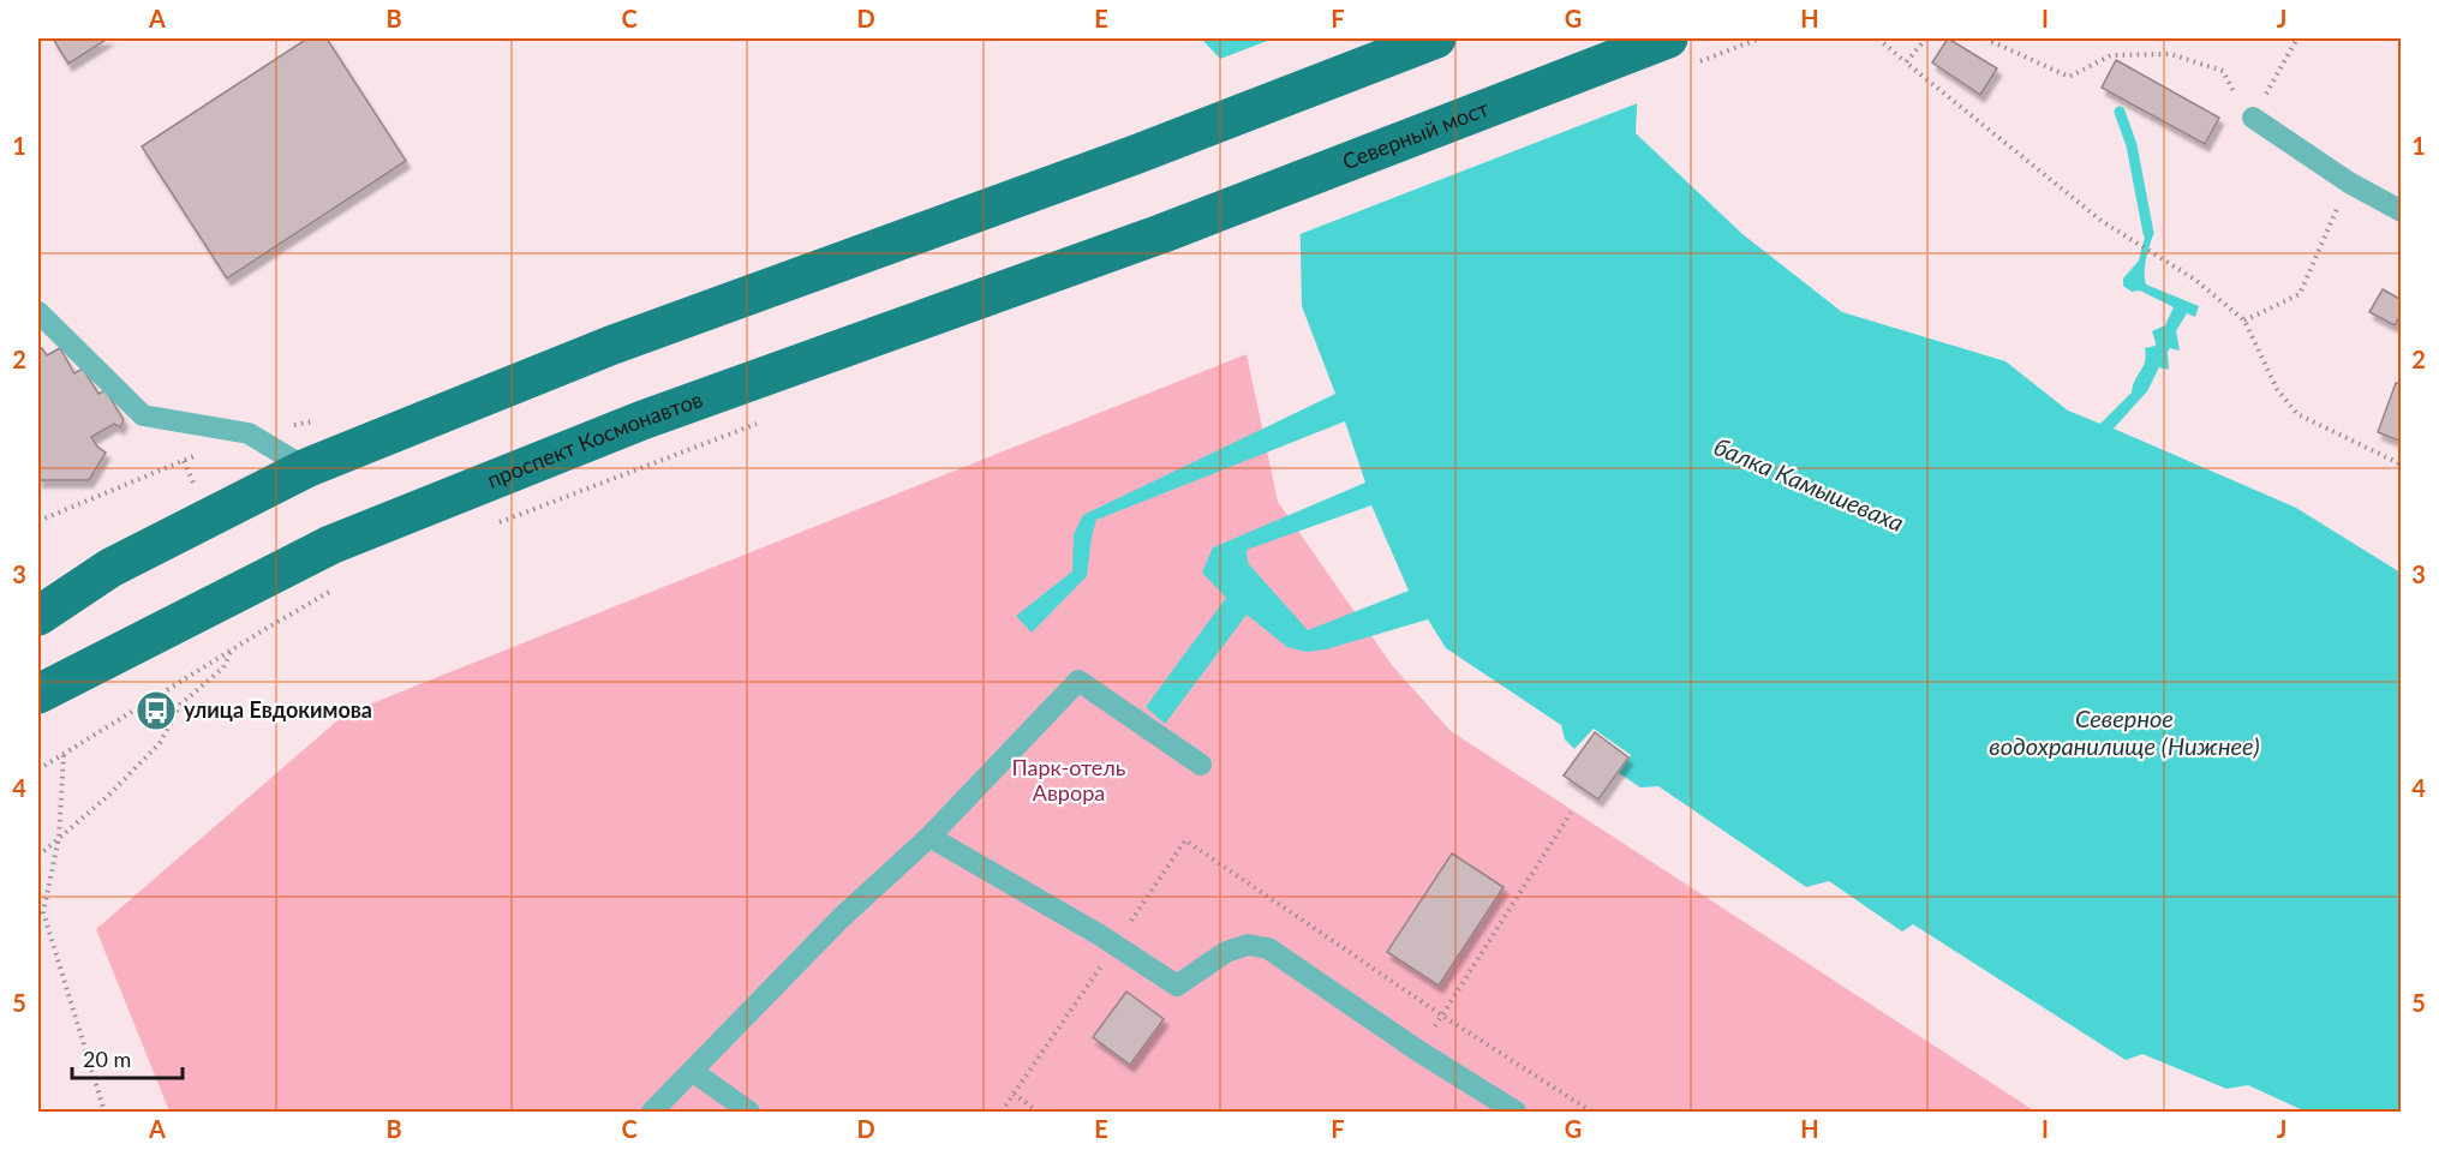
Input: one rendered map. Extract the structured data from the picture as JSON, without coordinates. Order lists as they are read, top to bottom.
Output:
{
  "streets": {
    "main road": ["Северный мост", "проспект Космонавтов"]
  },
  "crossings": [
    ["Северный мост", "проспект Космонавтов"]
  ],
  "water": ["балка Камышеваха", "Северное водохранилище (Нижнее)"],
  "parks": ["Парк-отель Аврора"],
  "places": {
    "bus stop": ["улица Евдокимова"]
  },
  "scale_bar": "20 m",
  "grid": {
    "columns": [
      "A",
      "B",
      "C",
      "D",
      "E",
      "F",
      "G",
      "H",
      "I",
      "J"
    ],
    "rows": [
      "1",
      "2",
      "3",
      "4",
      "5"
    ]
  }
}
